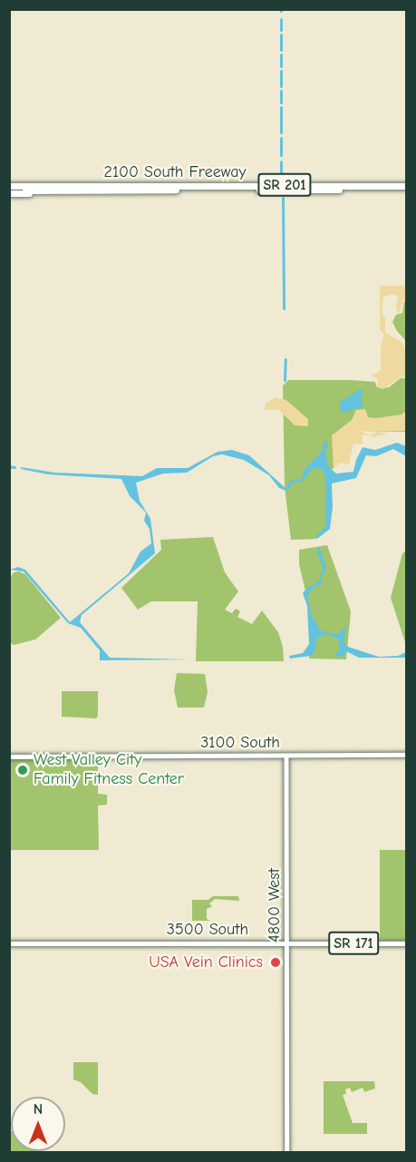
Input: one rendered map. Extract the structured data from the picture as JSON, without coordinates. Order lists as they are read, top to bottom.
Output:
{
  "streets": {
    "highway": ["2100 South Freeway", "SR 201"],
    "main road": [
      "3100 South",
      "4800 West",
      "3500 South",
      "SR 171"
    ]
  },
  "crossings": [
    ["3100 South", "4800 West"],
    ["4800 West", "3500 South"]
  ],
  "places": ["West Valley City Family Fitness Center", "USA Vein Clinics"],
  "north": "top"
}
